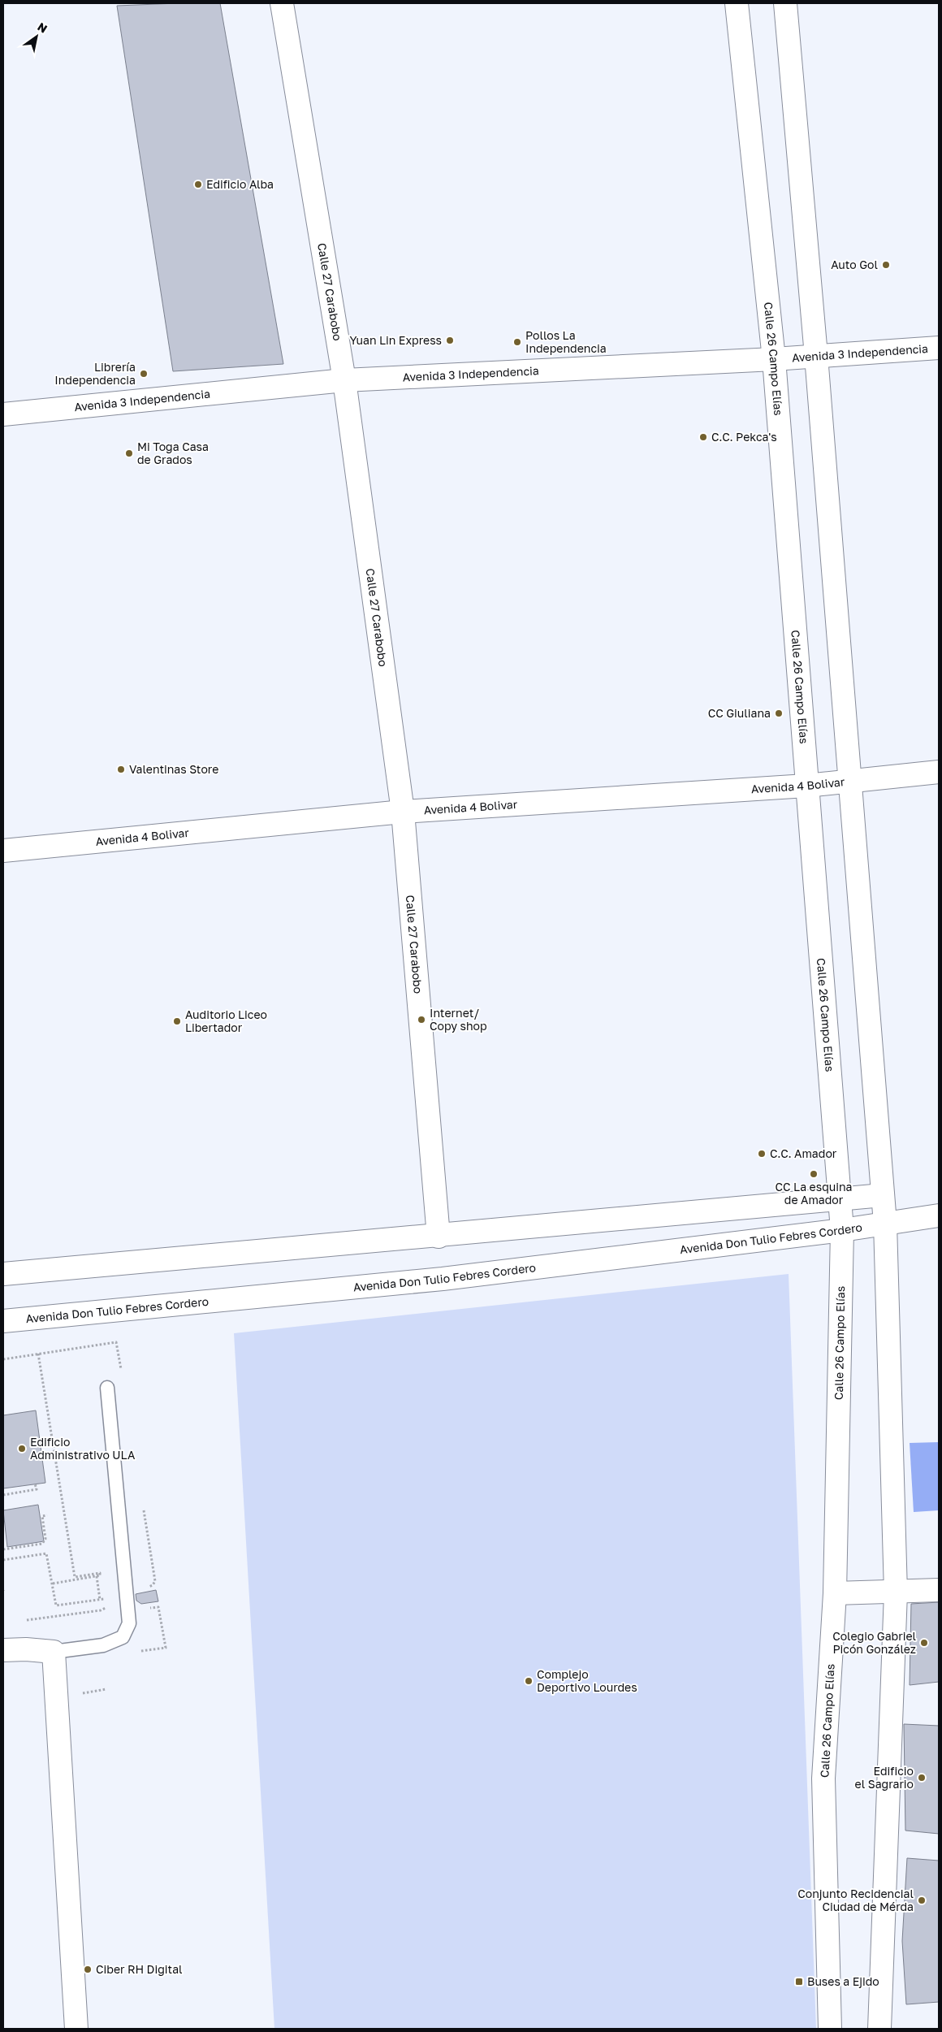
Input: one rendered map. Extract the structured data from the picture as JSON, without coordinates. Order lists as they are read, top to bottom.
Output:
{
  "streets": {
    "street": [
      "Calle 27 Carabobo",
      "Avenida 3 Independencia",
      "Calle 26 Campo Elías",
      "Avenida 4 Bolivar",
      "Avenida Don Tulio Febres Cordero"
    ]
  },
  "crossings": [
    ["Calle 27 Carabobo", "Avenida 3 Independencia"],
    ["Calle 27 Carabobo", "Avenida 4 Bolivar"],
    ["Avenida 3 Independencia", "Calle 26 Campo Elías"],
    ["Calle 26 Campo Elías", "Avenida 4 Bolivar"],
    ["Calle 26 Campo Elías", "Avenida Don Tulio Febres Cordero"]
  ],
  "places": {
    "other": [
      "Edificio Alba",
      "Auto Gol",
      "Yuan Lin Express",
      "Pollos La Independencia",
      "Librería Independencia",
      "C.C. Pekca's",
      "Mi Toga Casa de Grados",
      "CC Giuliana",
      "Valentinas Store",
      "Internet/ Copy shop",
      "Auditorio Liceo Libertador",
      "C.C. Amador",
      "CC La esquina de Amador",
      "Edificio Administrativo ULA",
      "Colegio Gabriel Picón González",
      "Complejo Deportivo Lourdes",
      "Edificio el Sagrario",
      "Conjunto Recidencial Ciudad de Mérda",
      "Ciber RH Digital"
    ],
    "transit": ["Buses a Ejido"]
  },
  "north": "top right"
}
